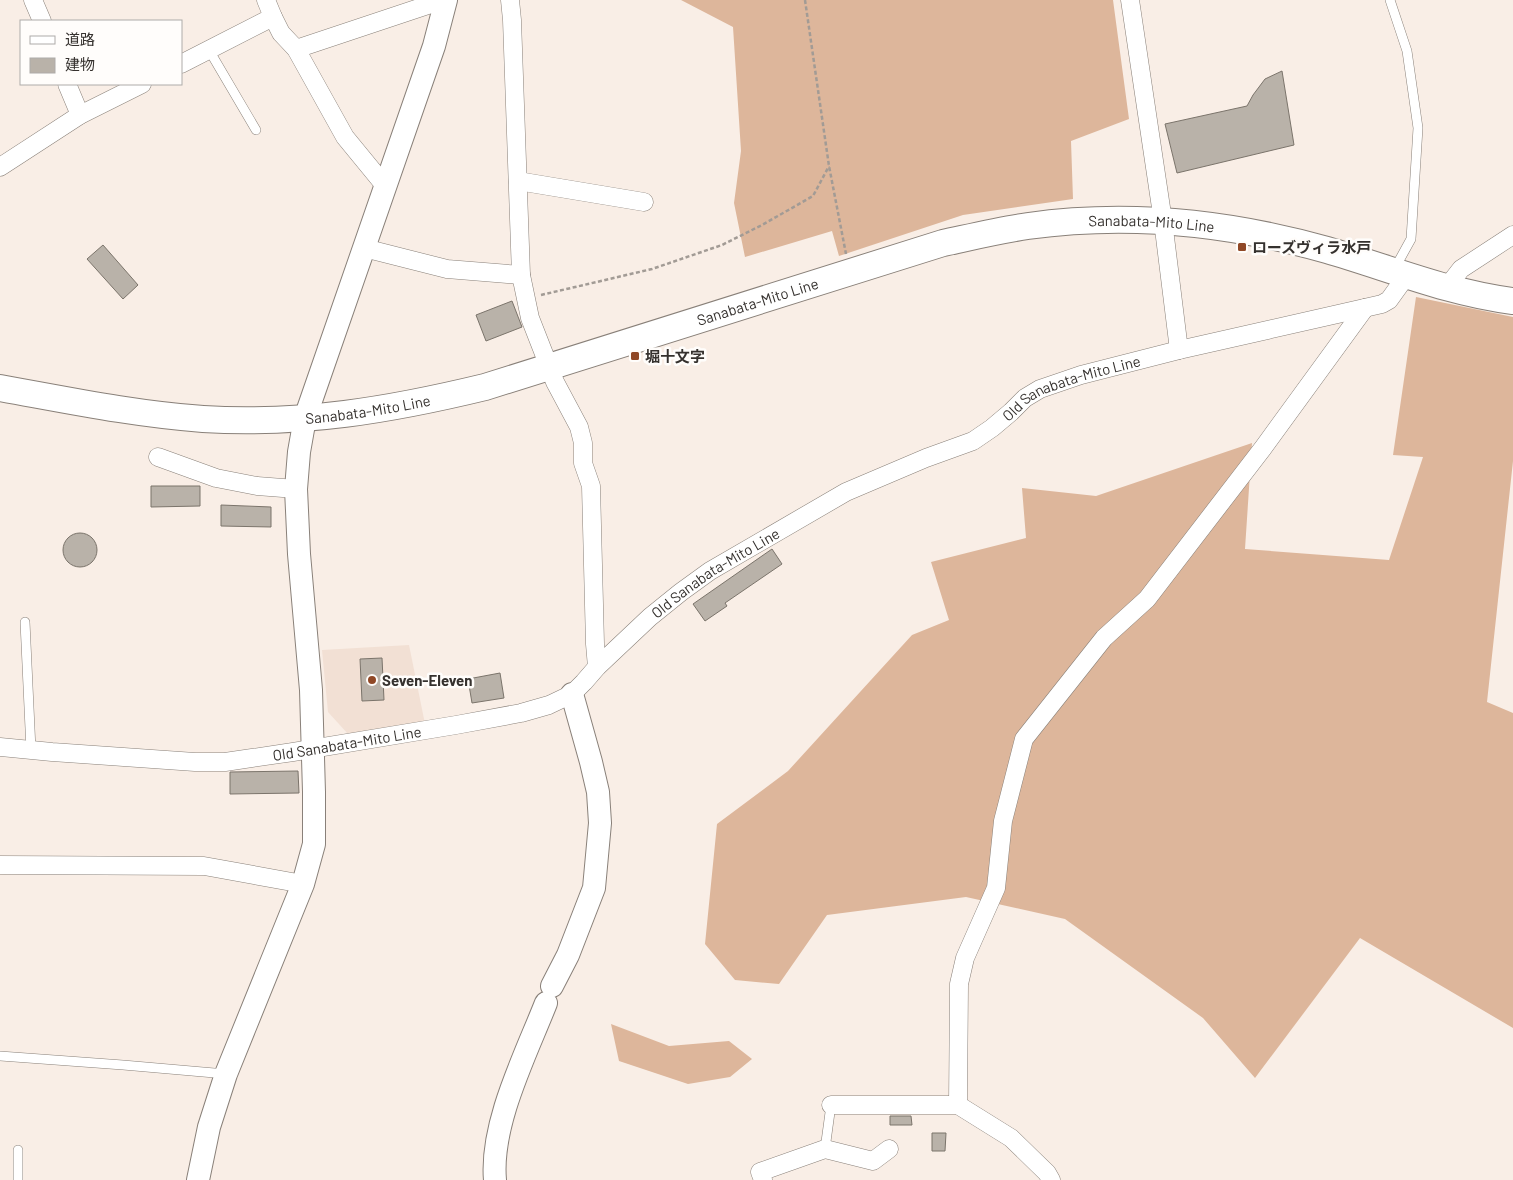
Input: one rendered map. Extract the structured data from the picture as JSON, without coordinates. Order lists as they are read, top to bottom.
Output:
{
  "streets": {
    "main road": ["Sanabata-Mito Line"],
    "street": ["Old Sanabata-Mito Line"]
  },
  "crossings": [
    ["Sanabata-Mito Line", "Old Sanabata-Mito Line"]
  ],
  "places": {
    "transit": ["ローズヴィラ水戸", "堀十文字"],
    "other": ["Seven-Eleven"]
  },
  "legend": ["道路", "建物"]
}
